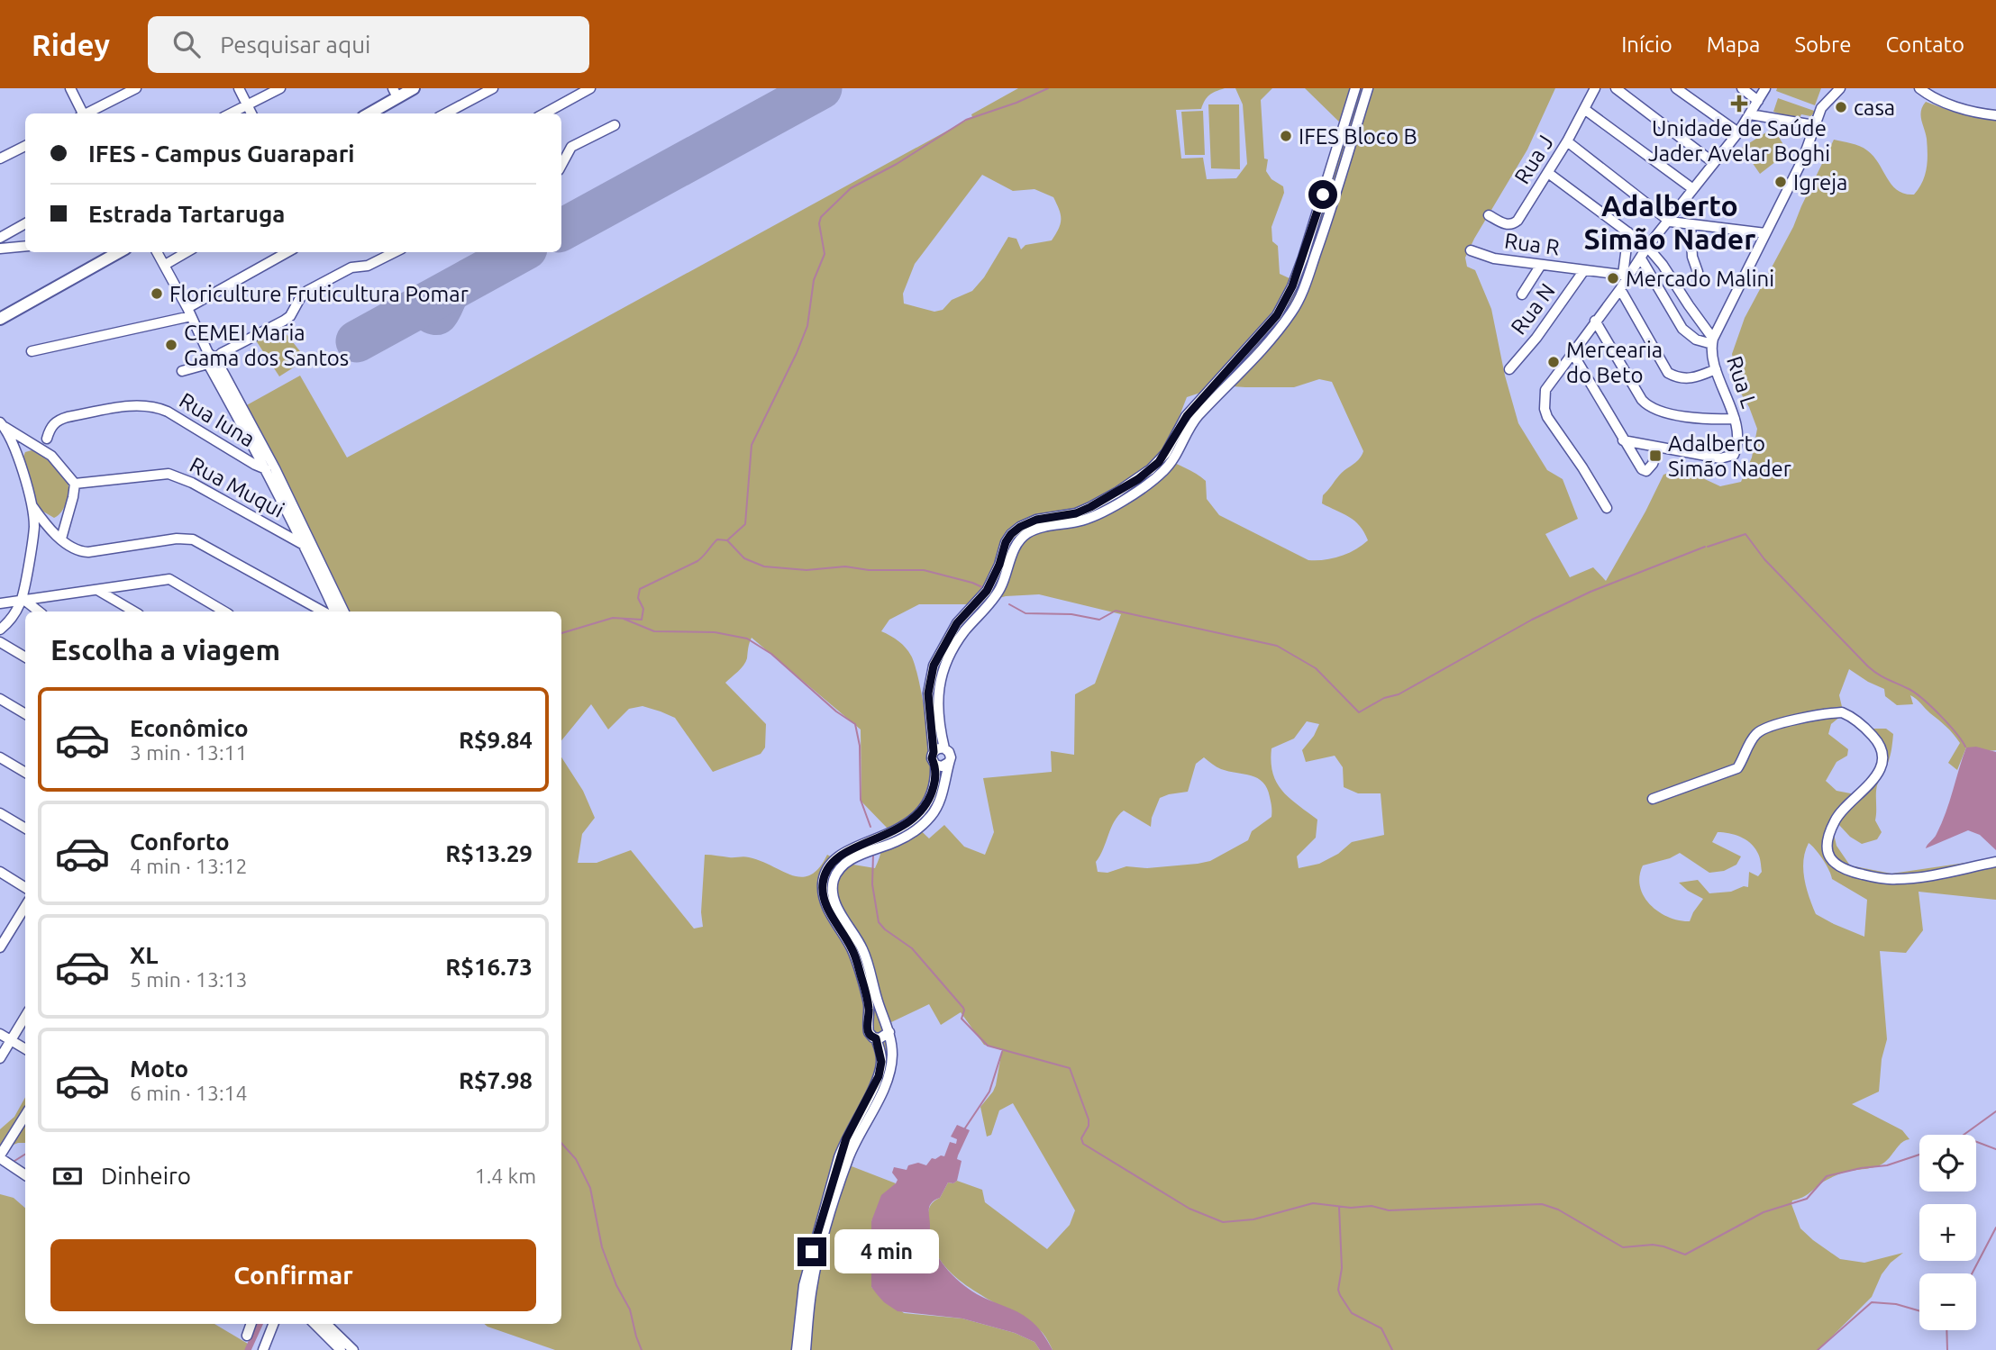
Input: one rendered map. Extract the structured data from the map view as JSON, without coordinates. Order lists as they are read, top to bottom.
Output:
{
  "streets": {
    "street": [
      "Rua J",
      "Rua R",
      "Rua N",
      "Rua L",
      "Rua Iuna",
      "Rua Muqui"
    ]
  },
  "crossings": [
    ["Rua R", "Rua N"]
  ],
  "districts": ["Adalberto Simão Nader"],
  "places": {
    "health": ["Unidade de Saúde Jader Avelar Boghi"],
    "other": [
      "casa",
      "IFES Bloco B",
      "Igreja",
      "Mercado Malini",
      "Floriculture Fruticultura Pomar",
      "CEMEI Maria Gama dos Santos",
      "Mercearia do Beto"
    ],
    "transit": ["Adalberto Simão Nader"]
  },
  "page": {
    "header": "Ridey",
    "search": "Pesquisar aqui",
    "nav": [
      "Início",
      "Mapa",
      "Sobre",
      "Contato"
    ],
    "banner": ["IFES - Campus Guarapari", "Estrada Tartaruga"],
    "heading": "Escolha a viagem",
    "list": [
      {
        "name": "Econômico",
        "note": "3 min · 13:11",
        "value": "R$9.84"
      },
      {
        "name": "Conforto",
        "note": "4 min · 13:12",
        "value": "R$13.29"
      },
      {
        "name": "XL",
        "note": "5 min · 13:13",
        "value": "R$16.73"
      },
      {
        "name": "Moto",
        "note": "6 min · 13:14",
        "value": "R$7.98"
      }
    ],
    "map_buttons": ["+", "−"],
    "pay": ["Dinheiro", "1.4 km"],
    "buttons": "Confirmar",
    "bubble": "4 min"
  }
}
